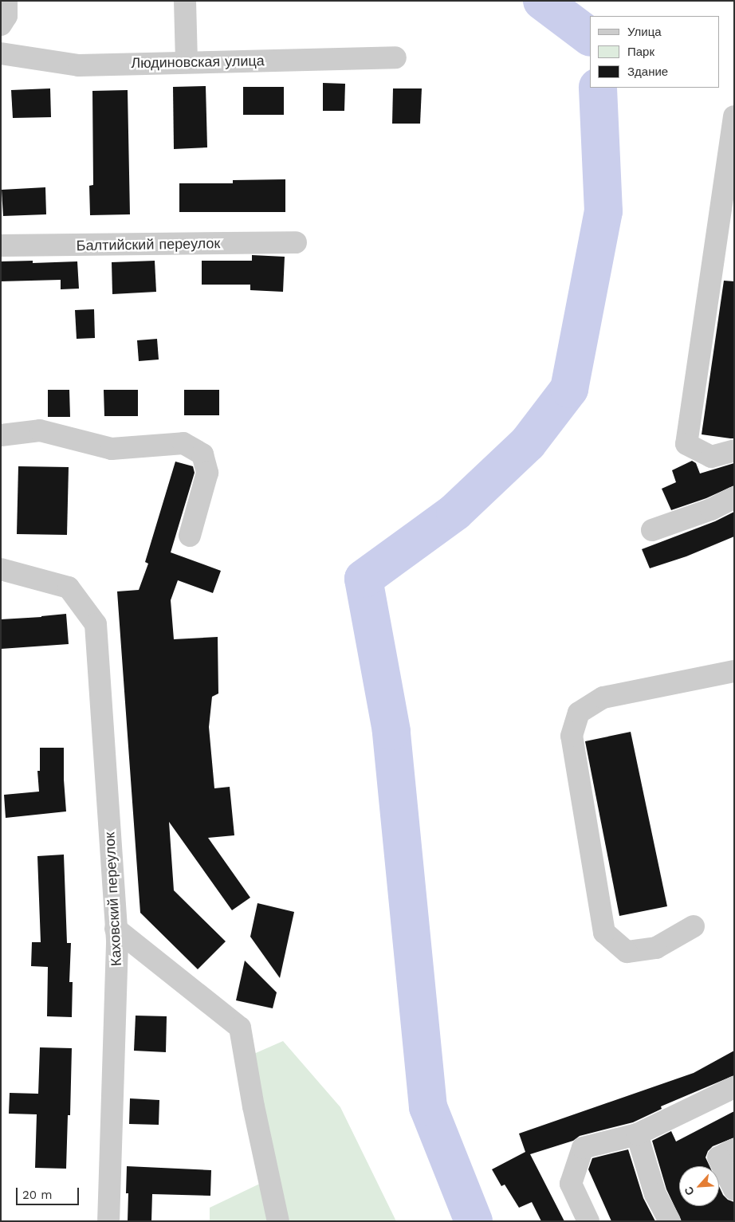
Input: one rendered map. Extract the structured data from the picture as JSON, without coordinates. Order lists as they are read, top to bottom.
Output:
{
  "streets": {
    "street": ["Людиновская улица", "Балтийский переулок", "Каховский переулок"]
  },
  "legend": ["Улица", "Парк", "Здание"],
  "scale_bar": "20 m",
  "north": "bottom left"
}
